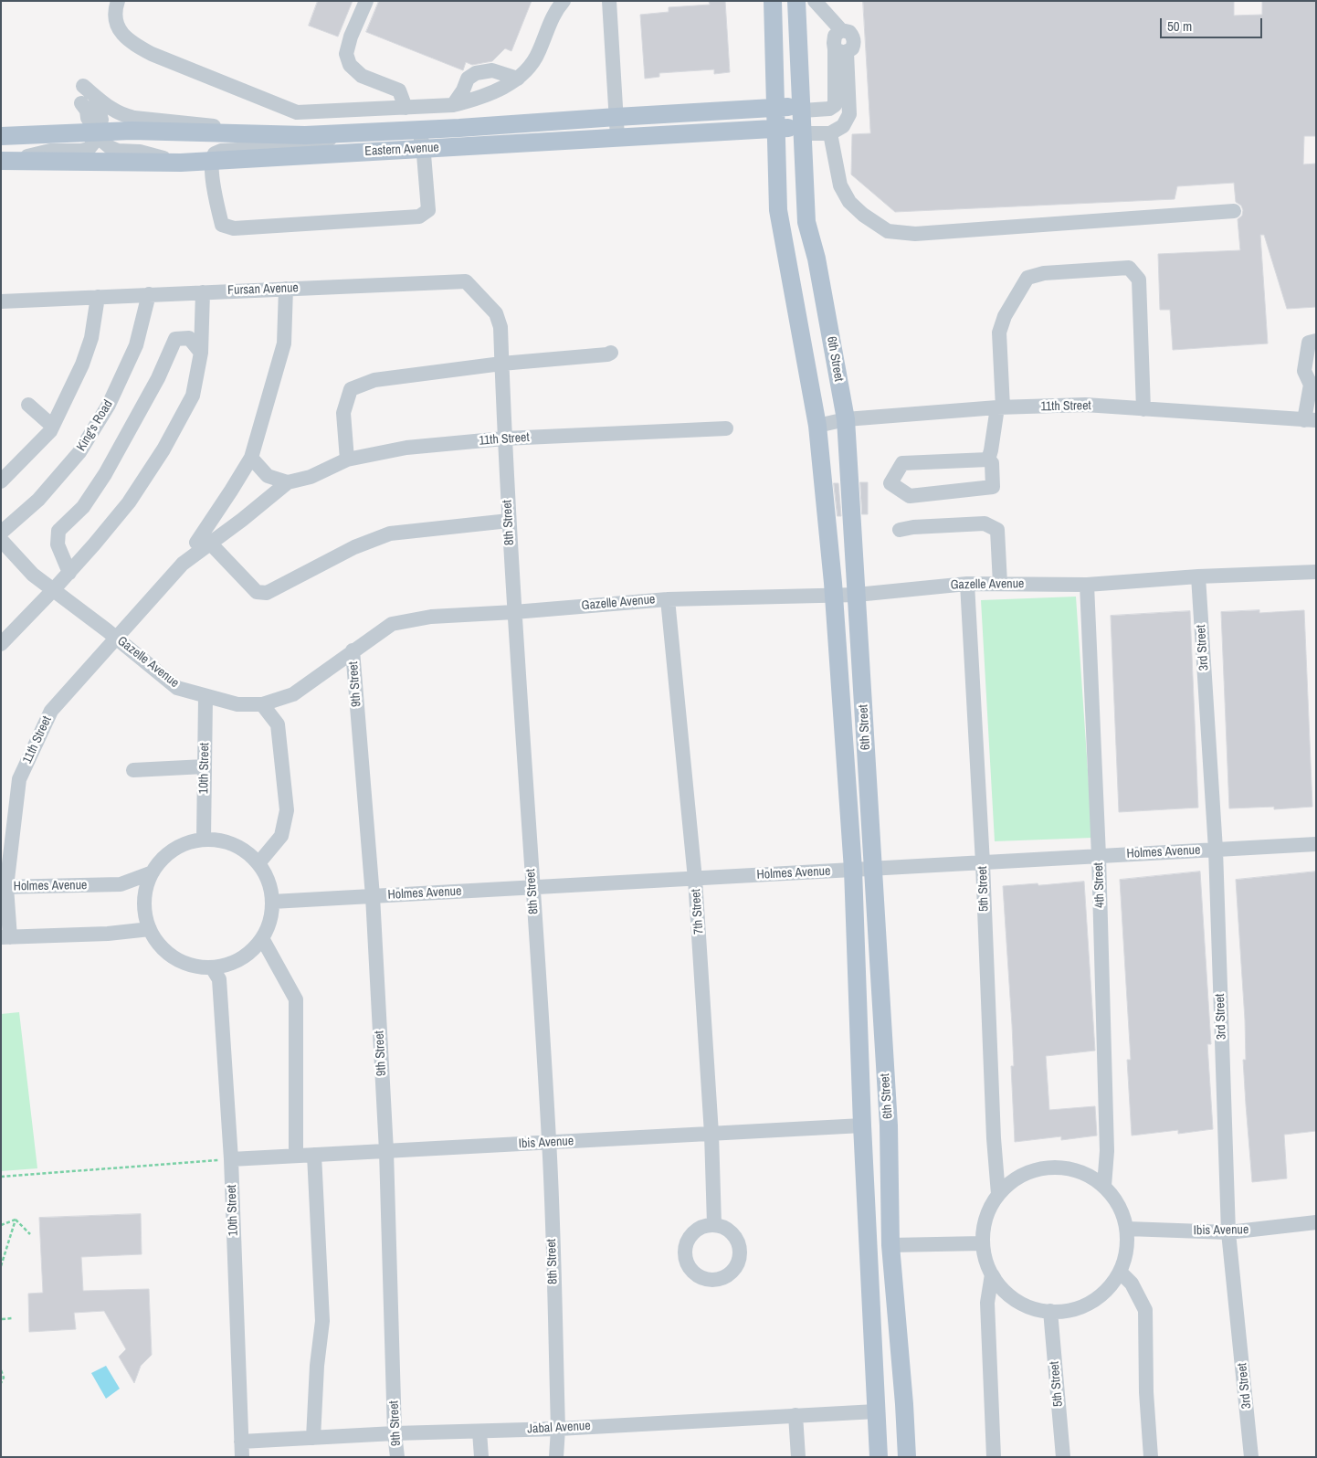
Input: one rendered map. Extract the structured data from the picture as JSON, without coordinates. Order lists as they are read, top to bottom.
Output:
{
  "streets": {
    "main road": ["Eastern Avenue", "6th Street"],
    "street": [
      "Fursan Avenue",
      "11th Street",
      "King's Road",
      "8th Street",
      "Gazelle Avenue",
      "3rd Street",
      "9th Street",
      "10th Street",
      "Holmes Avenue",
      "4th Street",
      "5th Street",
      "7th Street",
      "Ibis Avenue",
      "Jabal Avenue"
    ]
  },
  "crossings": [
    ["Eastern Avenue", "6th Street"],
    ["Fursan Avenue", "11th Street"],
    ["Fursan Avenue", "King's Road"],
    ["Fursan Avenue", "8th Street"],
    ["6th Street", "11th Street"],
    ["6th Street", "Gazelle Avenue"],
    ["6th Street", "Holmes Avenue"],
    ["6th Street", "Ibis Avenue"],
    ["6th Street", "Jabal Avenue"],
    ["11th Street", "8th Street"],
    ["11th Street", "Gazelle Avenue"],
    ["11th Street", "Holmes Avenue"],
    ["8th Street", "Gazelle Avenue"],
    ["8th Street", "Holmes Avenue"],
    ["8th Street", "Ibis Avenue"],
    ["8th Street", "Jabal Avenue"],
    ["Gazelle Avenue", "3rd Street"],
    ["Gazelle Avenue", "9th Street"],
    ["Gazelle Avenue", "10th Street"],
    ["Gazelle Avenue", "4th Street"],
    ["Gazelle Avenue", "5th Street"],
    ["Gazelle Avenue", "7th Street"],
    ["3rd Street", "Holmes Avenue"],
    ["3rd Street", "Ibis Avenue"],
    ["9th Street", "Holmes Avenue"],
    ["9th Street", "Ibis Avenue"],
    ["9th Street", "Jabal Avenue"],
    ["10th Street", "Holmes Avenue"],
    ["10th Street", "Ibis Avenue"],
    ["10th Street", "Jabal Avenue"],
    ["Holmes Avenue", "4th Street"],
    ["Holmes Avenue", "5th Street"],
    ["Holmes Avenue", "7th Street"],
    ["4th Street", "5th Street"],
    ["4th Street", "Ibis Avenue"],
    ["5th Street", "Ibis Avenue"],
    ["7th Street", "Ibis Avenue"]
  ],
  "scale_bar": "50 m"
}
